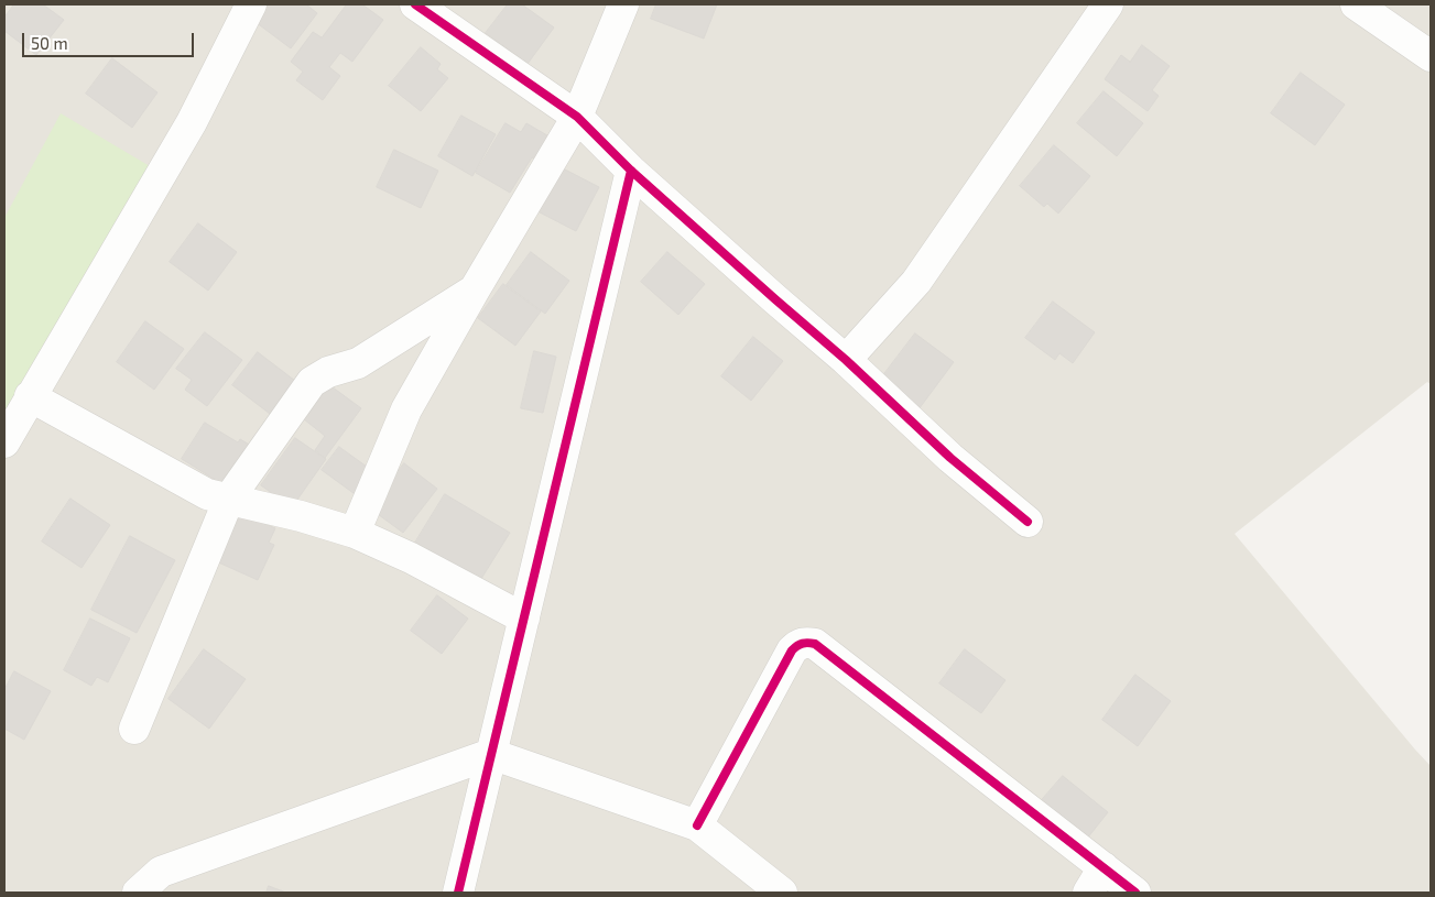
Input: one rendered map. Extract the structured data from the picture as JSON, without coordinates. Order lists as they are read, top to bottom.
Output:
{
  "scale_bar": "50 m"
}
